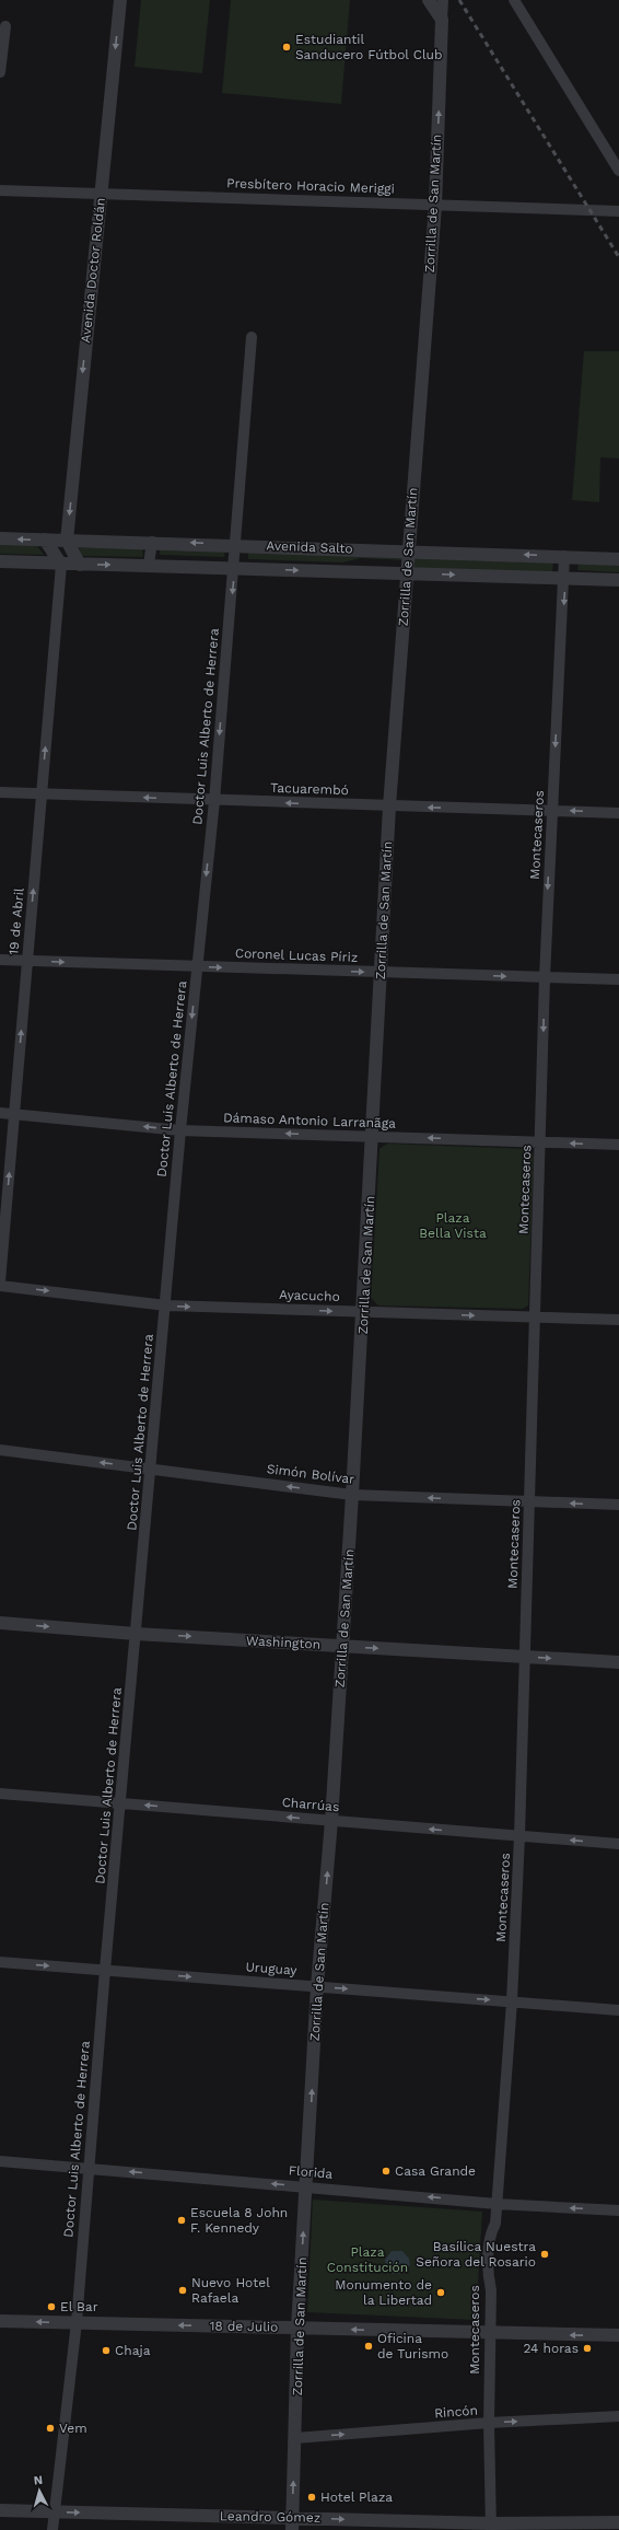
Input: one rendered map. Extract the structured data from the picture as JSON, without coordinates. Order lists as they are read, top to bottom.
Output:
{
  "streets": {
    "street": [
      "Presbítero Horacio Meriggi",
      "Zorrilla de San Martín",
      "Avenida Doctor Roldán",
      "Avenida Salto",
      "Doctor Luis Alberto de Herrera",
      "Tacuarembó",
      "Montecaseros",
      "19 de Abril",
      "Coronel Lucas Píriz",
      "Dámaso Antonio Larranãga",
      "Ayacucho",
      "Simón Bolívar",
      "Washington",
      "Charrúas",
      "Uruguay",
      "Florida",
      "18 de Julio",
      "Rincón",
      "Leandro Gómez"
    ]
  },
  "crossings": [
    ["Presbítero Horacio Meriggi", "Zorrilla de San Martín"],
    ["Presbítero Horacio Meriggi", "Avenida Doctor Roldán"],
    ["Zorrilla de San Martín", "Avenida Salto"],
    ["Zorrilla de San Martín", "Tacuarembó"],
    ["Zorrilla de San Martín", "Coronel Lucas Píriz"],
    ["Zorrilla de San Martín", "Dámaso Antonio Larranãga"],
    ["Zorrilla de San Martín", "Ayacucho"],
    ["Zorrilla de San Martín", "Simón Bolívar"],
    ["Zorrilla de San Martín", "Washington"],
    ["Zorrilla de San Martín", "Charrúas"],
    ["Zorrilla de San Martín", "Uruguay"],
    ["Zorrilla de San Martín", "Florida"],
    ["Zorrilla de San Martín", "18 de Julio"],
    ["Zorrilla de San Martín", "Rincón"],
    ["Zorrilla de San Martín", "Leandro Gómez"],
    ["Avenida Doctor Roldán", "Avenida Salto"],
    ["Avenida Salto", "Doctor Luis Alberto de Herrera"],
    ["Avenida Salto", "Montecaseros"],
    ["Avenida Salto", "19 de Abril"],
    ["Doctor Luis Alberto de Herrera", "Tacuarembó"],
    ["Doctor Luis Alberto de Herrera", "Coronel Lucas Píriz"],
    ["Doctor Luis Alberto de Herrera", "Dámaso Antonio Larranãga"],
    ["Doctor Luis Alberto de Herrera", "Ayacucho"],
    ["Doctor Luis Alberto de Herrera", "Simón Bolívar"],
    ["Doctor Luis Alberto de Herrera", "Washington"],
    ["Doctor Luis Alberto de Herrera", "Charrúas"],
    ["Doctor Luis Alberto de Herrera", "Uruguay"],
    ["Doctor Luis Alberto de Herrera", "Florida"],
    ["Doctor Luis Alberto de Herrera", "18 de Julio"],
    ["Doctor Luis Alberto de Herrera", "Leandro Gómez"],
    ["Tacuarembó", "Montecaseros"],
    ["Tacuarembó", "19 de Abril"],
    ["Montecaseros", "Coronel Lucas Píriz"],
    ["Montecaseros", "Dámaso Antonio Larranãga"],
    ["Montecaseros", "Ayacucho"],
    ["Montecaseros", "Simón Bolívar"],
    ["Montecaseros", "Washington"],
    ["Montecaseros", "Charrúas"],
    ["Montecaseros", "Uruguay"],
    ["Montecaseros", "Florida"],
    ["Montecaseros", "18 de Julio"],
    ["Montecaseros", "Rincón"],
    ["Montecaseros", "Leandro Gómez"],
    ["19 de Abril", "Coronel Lucas Píriz"],
    ["19 de Abril", "Dámaso Antonio Larranãga"]
  ],
  "one_way": [
    "Avenida Doctor Roldán",
    "Tacuarembó",
    "19 de Abril",
    "Coronel Lucas Píriz",
    "Dámaso Antonio Larranãga",
    "Ayacucho",
    "Simón Bolívar",
    "Washington",
    "Charrúas",
    "Uruguay",
    "Florida",
    "18 de Julio",
    "Rincón",
    "Leandro Gómez"
  ],
  "parks": ["Plaza Bella Vista", "Plaza Constitución"],
  "places": [
    "Estudiantil Sanducero Fútbol Club",
    "Casa Grande",
    "Escuela 8 John F. Kennedy",
    "Basílica Nuestra Señora del Rosario",
    "Nuevo Hotel Rafaela",
    "Monumento de la Libertad",
    "El Bar",
    "Oficina de Turismo",
    "24 horas",
    "Chaja",
    "Vem",
    "Hotel Plaza"
  ],
  "north": "top"
}
